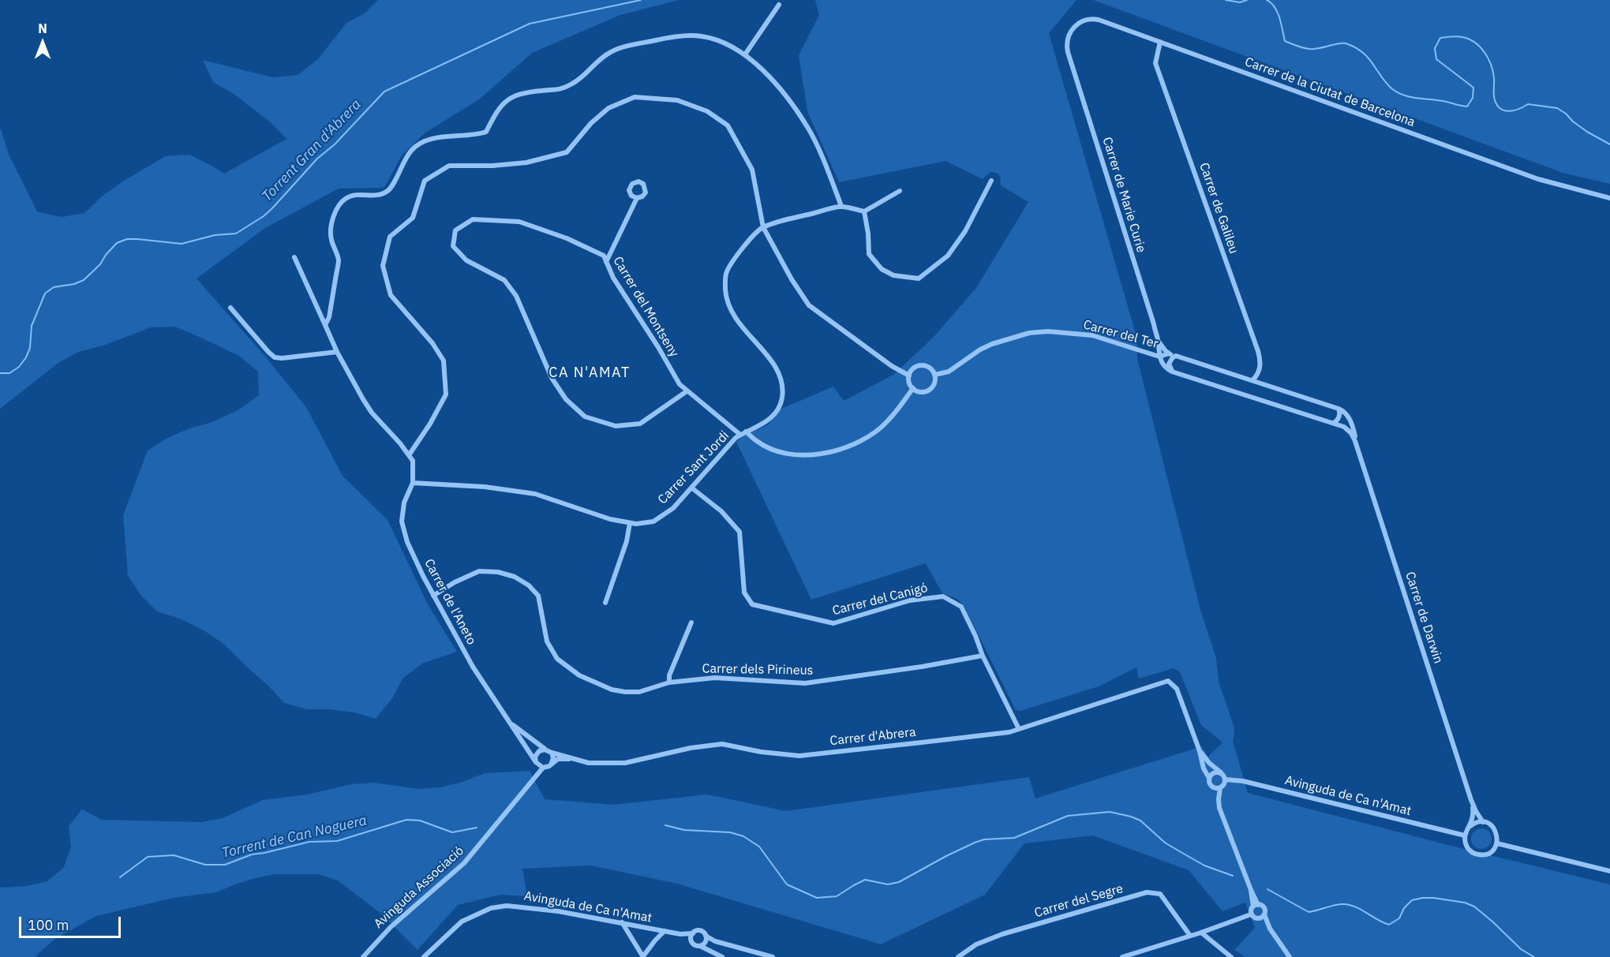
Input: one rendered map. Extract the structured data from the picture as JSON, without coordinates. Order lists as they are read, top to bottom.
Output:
{
  "streets": {
    "street": [
      "Carrer de la Ciutat de Barcelona",
      "Carrer de Marie Curie",
      "Carrer de Galileu",
      "Carrer del Montseny",
      "Carrer del Ter",
      "Carrer Sant Jordi",
      "Carrer del Canigó",
      "Carrer de l'Aneto",
      "Carrer de Darwin",
      "Carrer dels Pirineus",
      "Carrer d'Abrera",
      "Avinguda de Ca n'Amat",
      "Avinguda Associació",
      "Carrer del Segre"
    ]
  },
  "crossings": [
    ["Carrer de la Ciutat de Barcelona", "Carrer de Marie Curie"],
    ["Carrer de la Ciutat de Barcelona", "Carrer de Galileu"],
    ["Carrer de Marie Curie", "Carrer de Galileu"],
    ["Carrer de Marie Curie", "Carrer del Ter"],
    ["Carrer de Marie Curie", "Carrer de Darwin"],
    ["Carrer del Montseny", "Carrer Sant Jordi"],
    ["Carrer Sant Jordi", "Carrer del Canigó"],
    ["Carrer Sant Jordi", "Carrer de l'Aneto"],
    ["Carrer del Canigó", "Carrer dels Pirineus"],
    ["Carrer del Canigó", "Carrer d'Abrera"],
    ["Carrer de l'Aneto", "Carrer dels Pirineus"],
    ["Carrer de l'Aneto", "Carrer d'Abrera"],
    ["Carrer de l'Aneto", "Avinguda Associació"],
    ["Carrer de Darwin", "Avinguda de Ca n'Amat"],
    ["Carrer d'Abrera", "Avinguda Associació"]
  ],
  "districts": ["CA N'AMAT"],
  "water": ["Torrent Gran d'Abrera", "Torrent de Can Noguera"],
  "scale_bar": "100 m",
  "north": "top"
}
